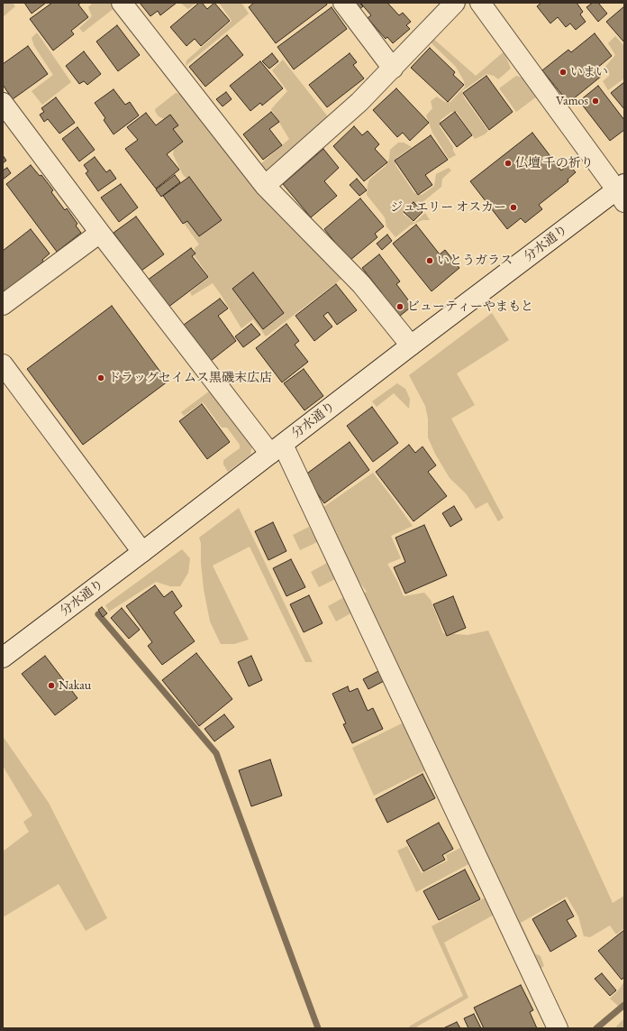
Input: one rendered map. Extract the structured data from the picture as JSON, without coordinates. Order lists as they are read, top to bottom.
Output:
{
  "streets": {
    "street": ["分水通り"]
  },
  "places": [
    "いまい",
    "Vamos",
    "仏壇 千の祈り",
    "ジュエリー オスカー",
    "いとうガラス",
    "ビューティーやまもと",
    "ドラッグセイムス黒磯末広店",
    "Nakau"
  ]
}
